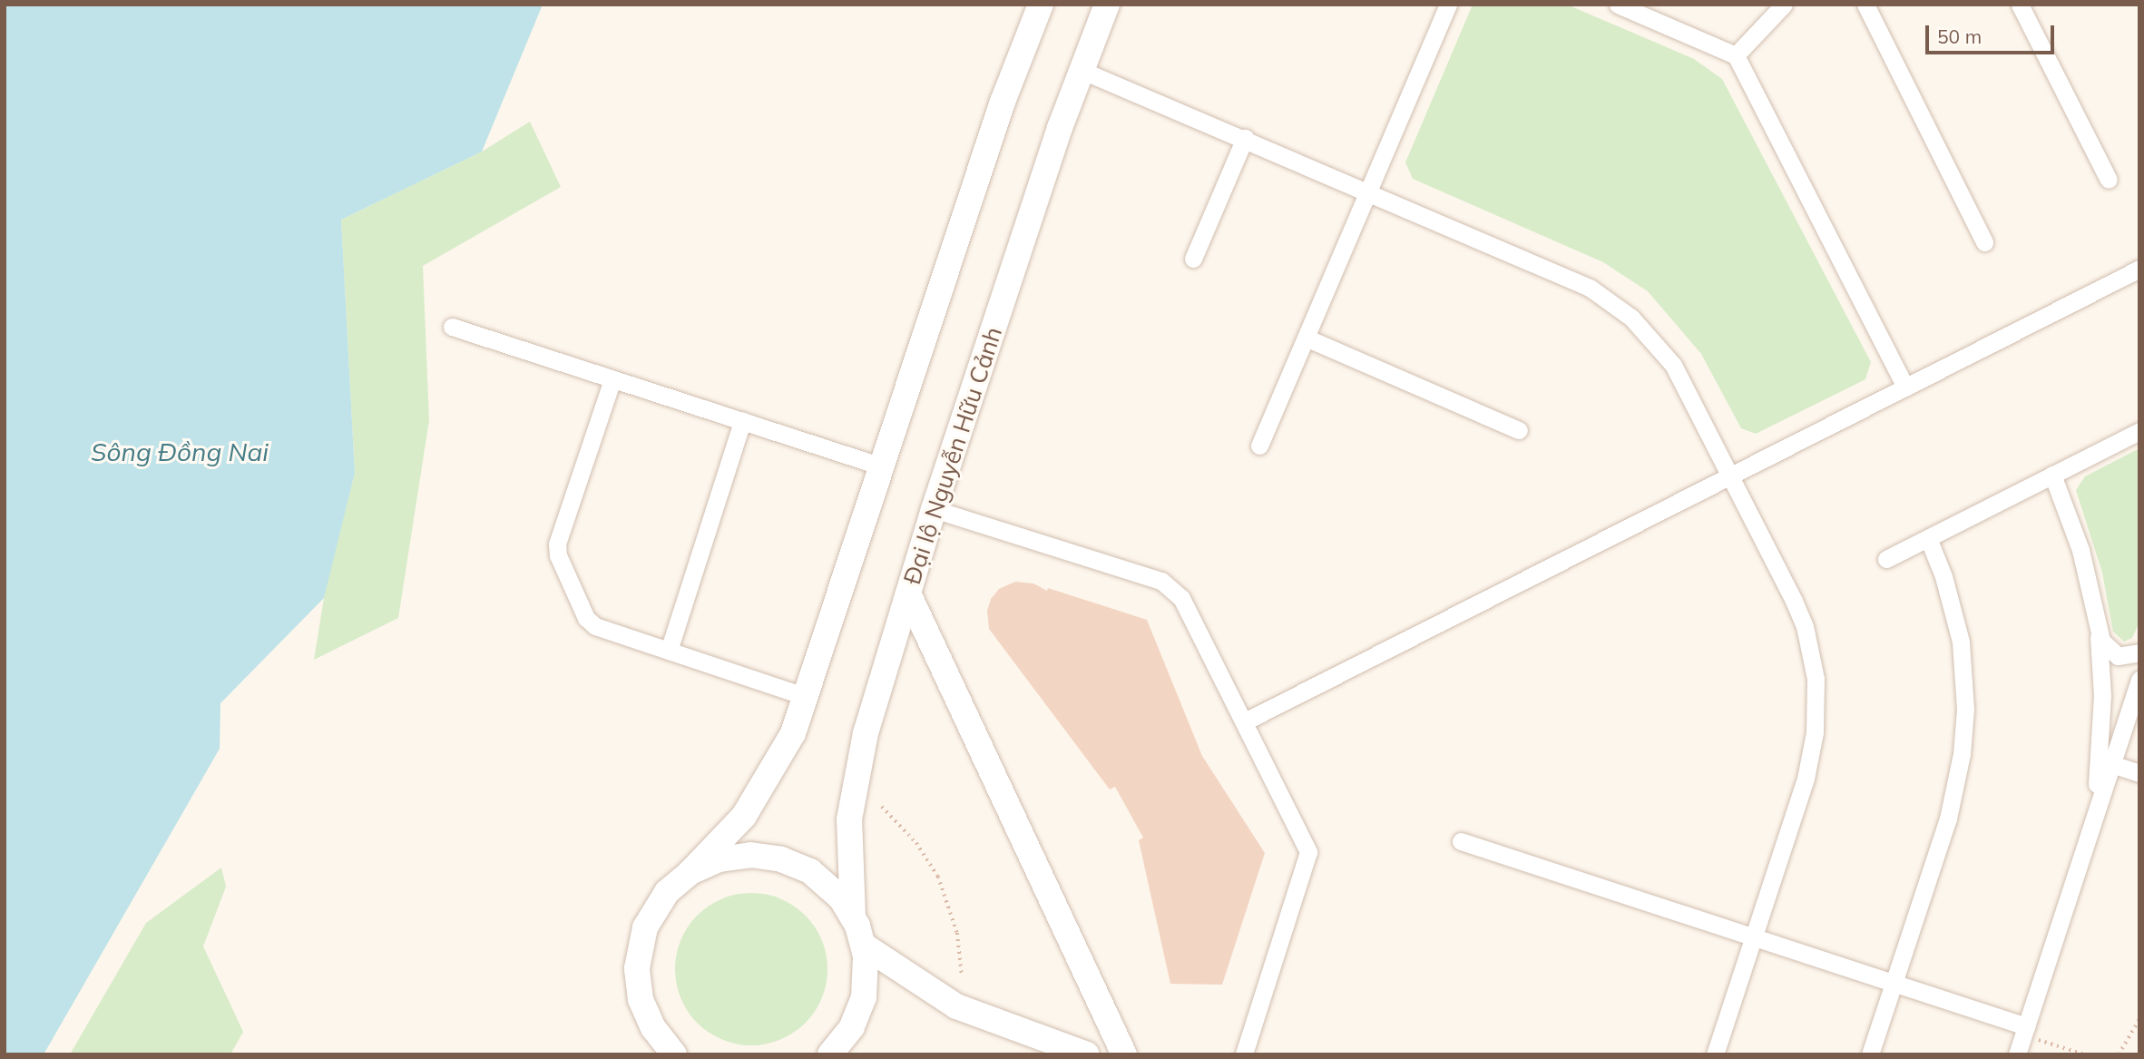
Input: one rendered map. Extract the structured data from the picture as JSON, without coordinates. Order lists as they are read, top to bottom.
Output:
{
  "streets": {
    "main road": ["Đại lộ Nguyễn Hữu Cảnh"]
  },
  "water": ["Sông Đồng Nai"],
  "scale_bar": "50 m"
}
